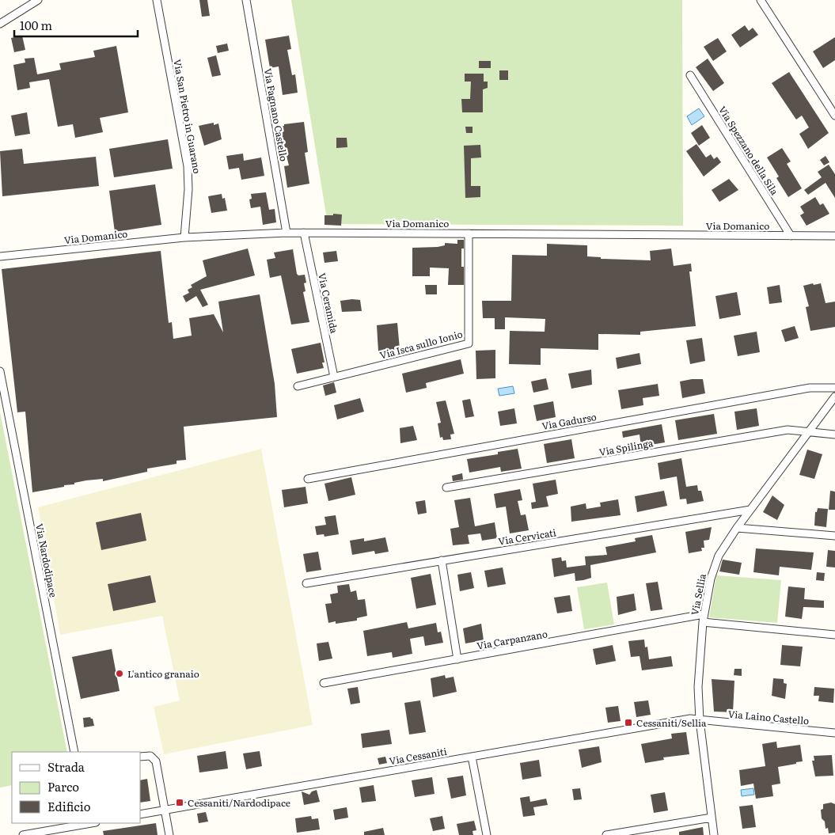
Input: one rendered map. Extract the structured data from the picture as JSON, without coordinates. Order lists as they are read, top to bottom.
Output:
{
  "streets": {
    "street": [
      "Via Fagnano Castello",
      "Via San Pietro in Guarano",
      "Via Spezzano della Sila",
      "Via Domanico",
      "Via Ceramida",
      "Via Isca sullo Ionio",
      "Via Gadurso",
      "Via Spilinga",
      "Via Cervicati",
      "Via Nardodipace",
      "Via Sellia",
      "Via Carpanzano",
      "Via Laino Castello",
      "Via Cessaniti"
    ]
  },
  "crossings": [
    ["Via Fagnano Castello", "Via Domanico"],
    ["Via San Pietro in Guarano", "Via Domanico"],
    ["Via Spezzano della Sila", "Via Domanico"],
    ["Via Domanico", "Via Ceramida"],
    ["Via Domanico", "Via Isca sullo Ionio"],
    ["Via Ceramida", "Via Isca sullo Ionio"],
    ["Via Spilinga", "Via Sellia"],
    ["Via Cervicati", "Via Sellia"],
    ["Via Sellia", "Via Carpanzano"],
    ["Via Sellia", "Via Laino Castello"],
    ["Via Sellia", "Via Cessaniti"],
    ["Via Laino Castello", "Via Cessaniti"]
  ],
  "places": {
    "other": ["L'antico granaio"],
    "transit": ["Cessaniti/Sellia", "Cessaniti/Nardodipace"]
  },
  "legend": ["Strada", "Parco", "Edificio"],
  "scale_bar": "100 m"
}
